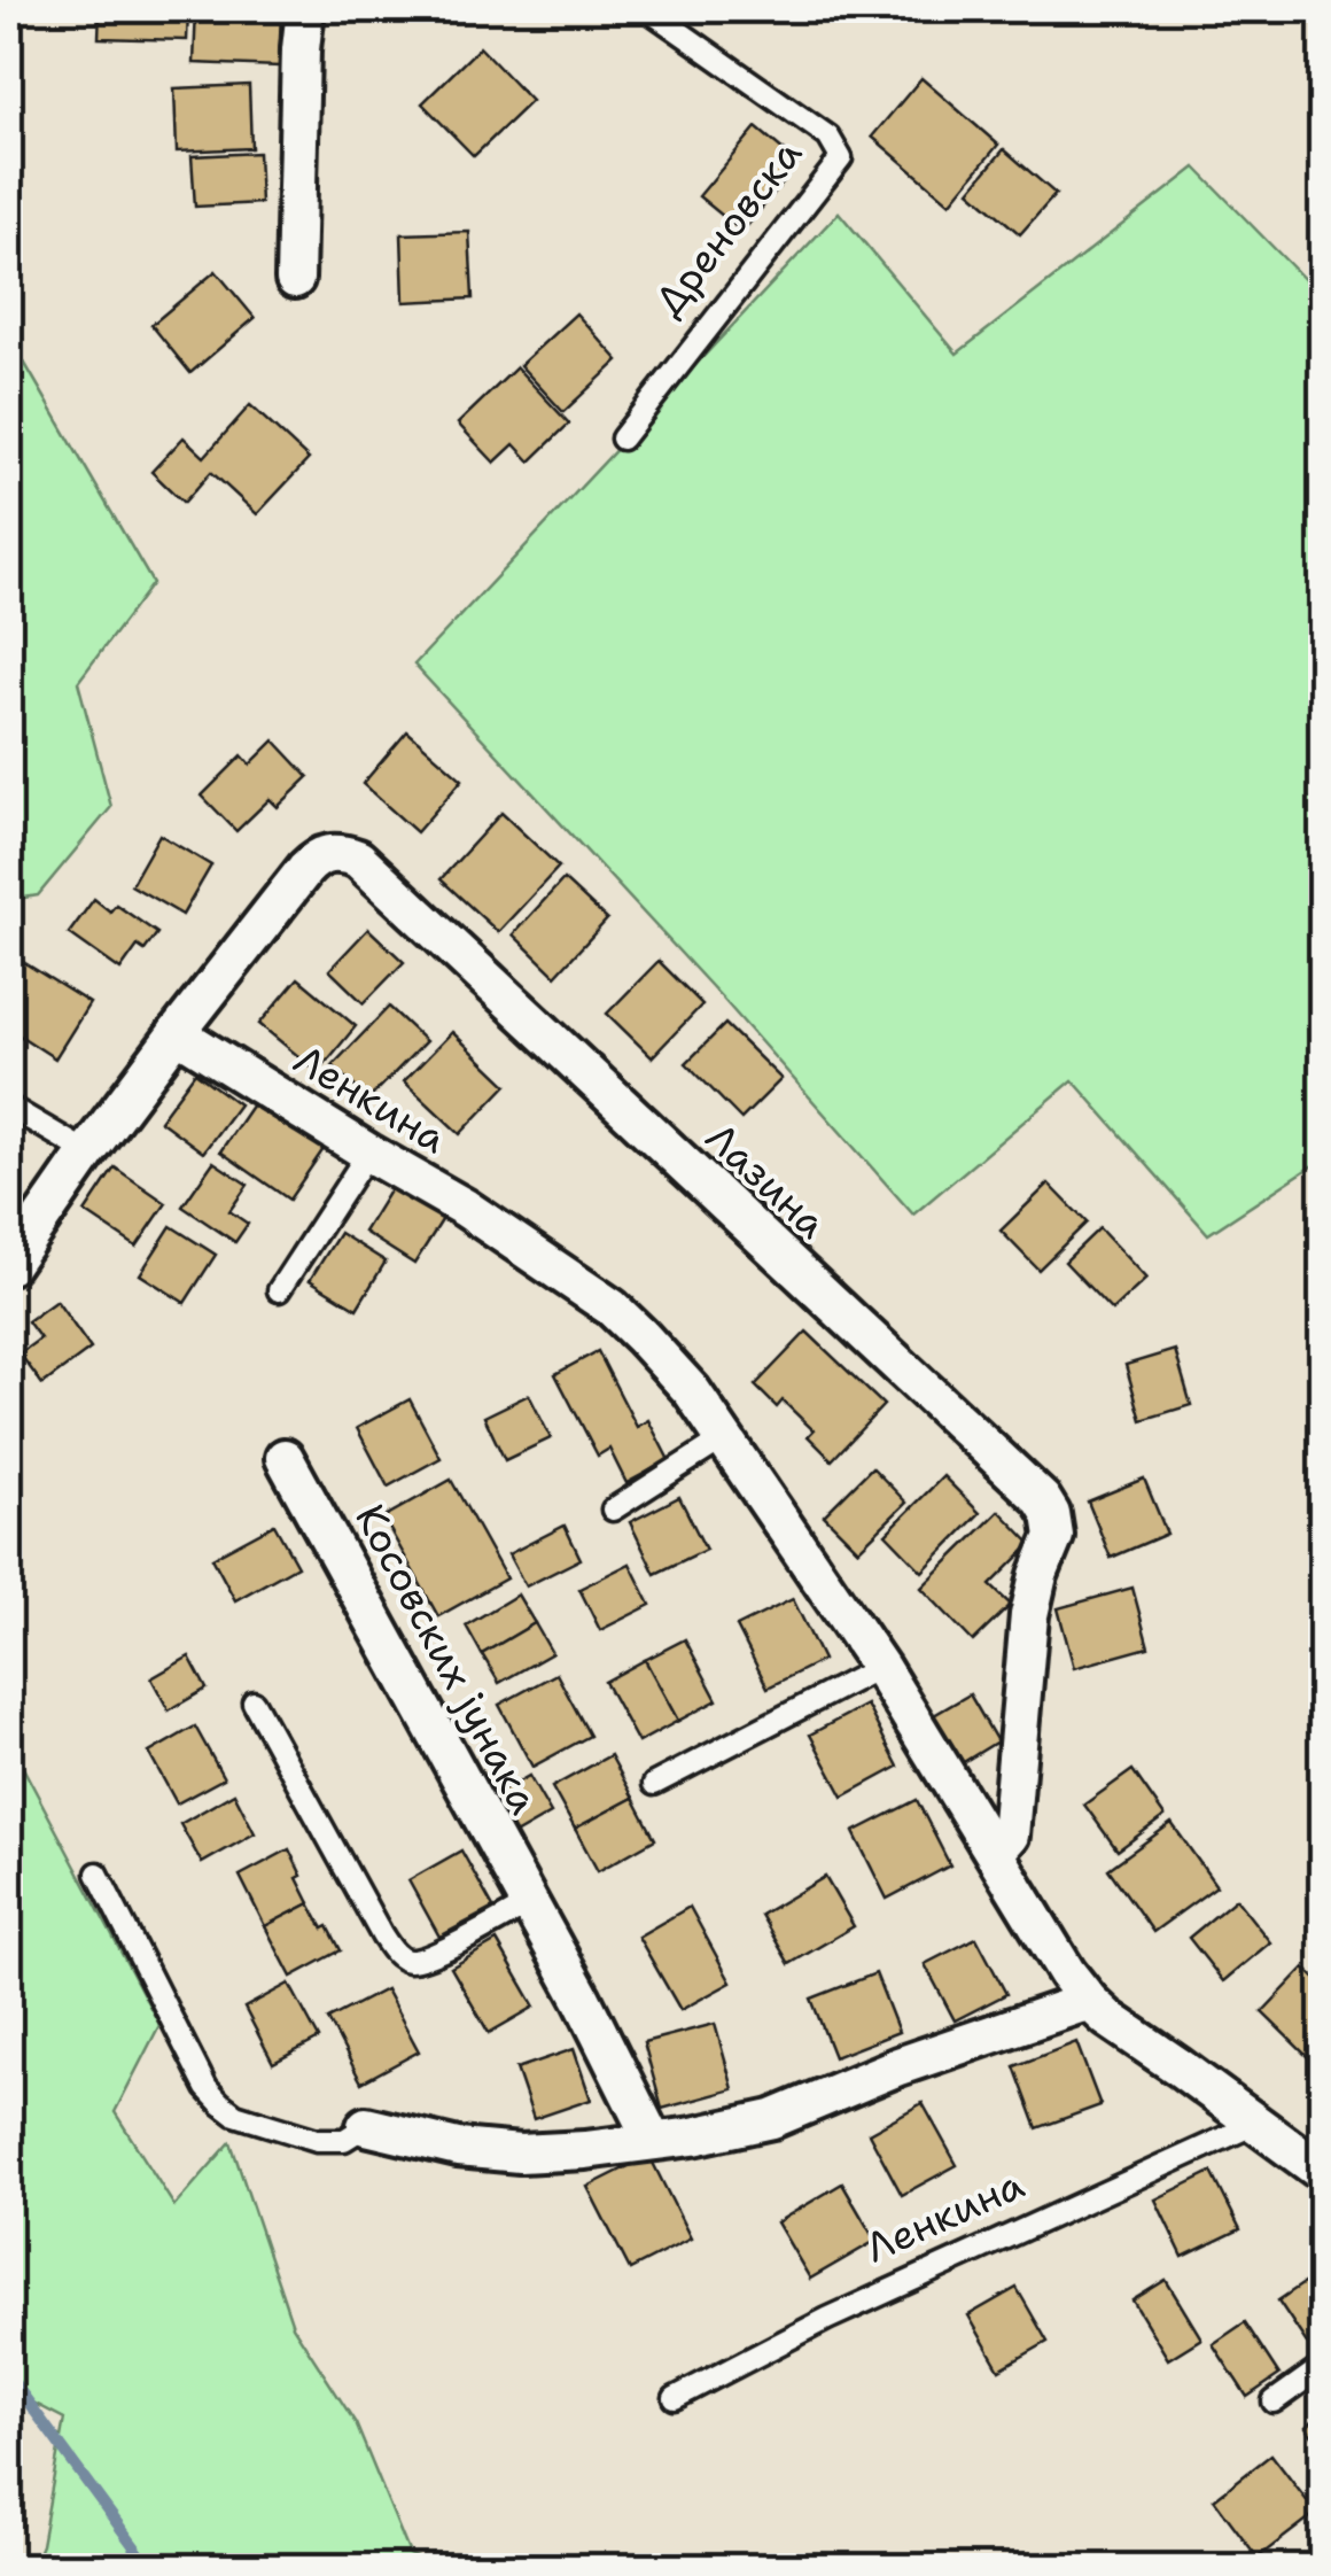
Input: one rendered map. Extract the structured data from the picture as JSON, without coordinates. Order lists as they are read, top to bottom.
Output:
{
  "streets": {
    "street": ["Ленкина", "Лазина", "Косовских јунака"],
    "lane": ["Дреновска"]
  },
  "crossings": [
    ["Ленкина", "Лазина"]
  ]
}
